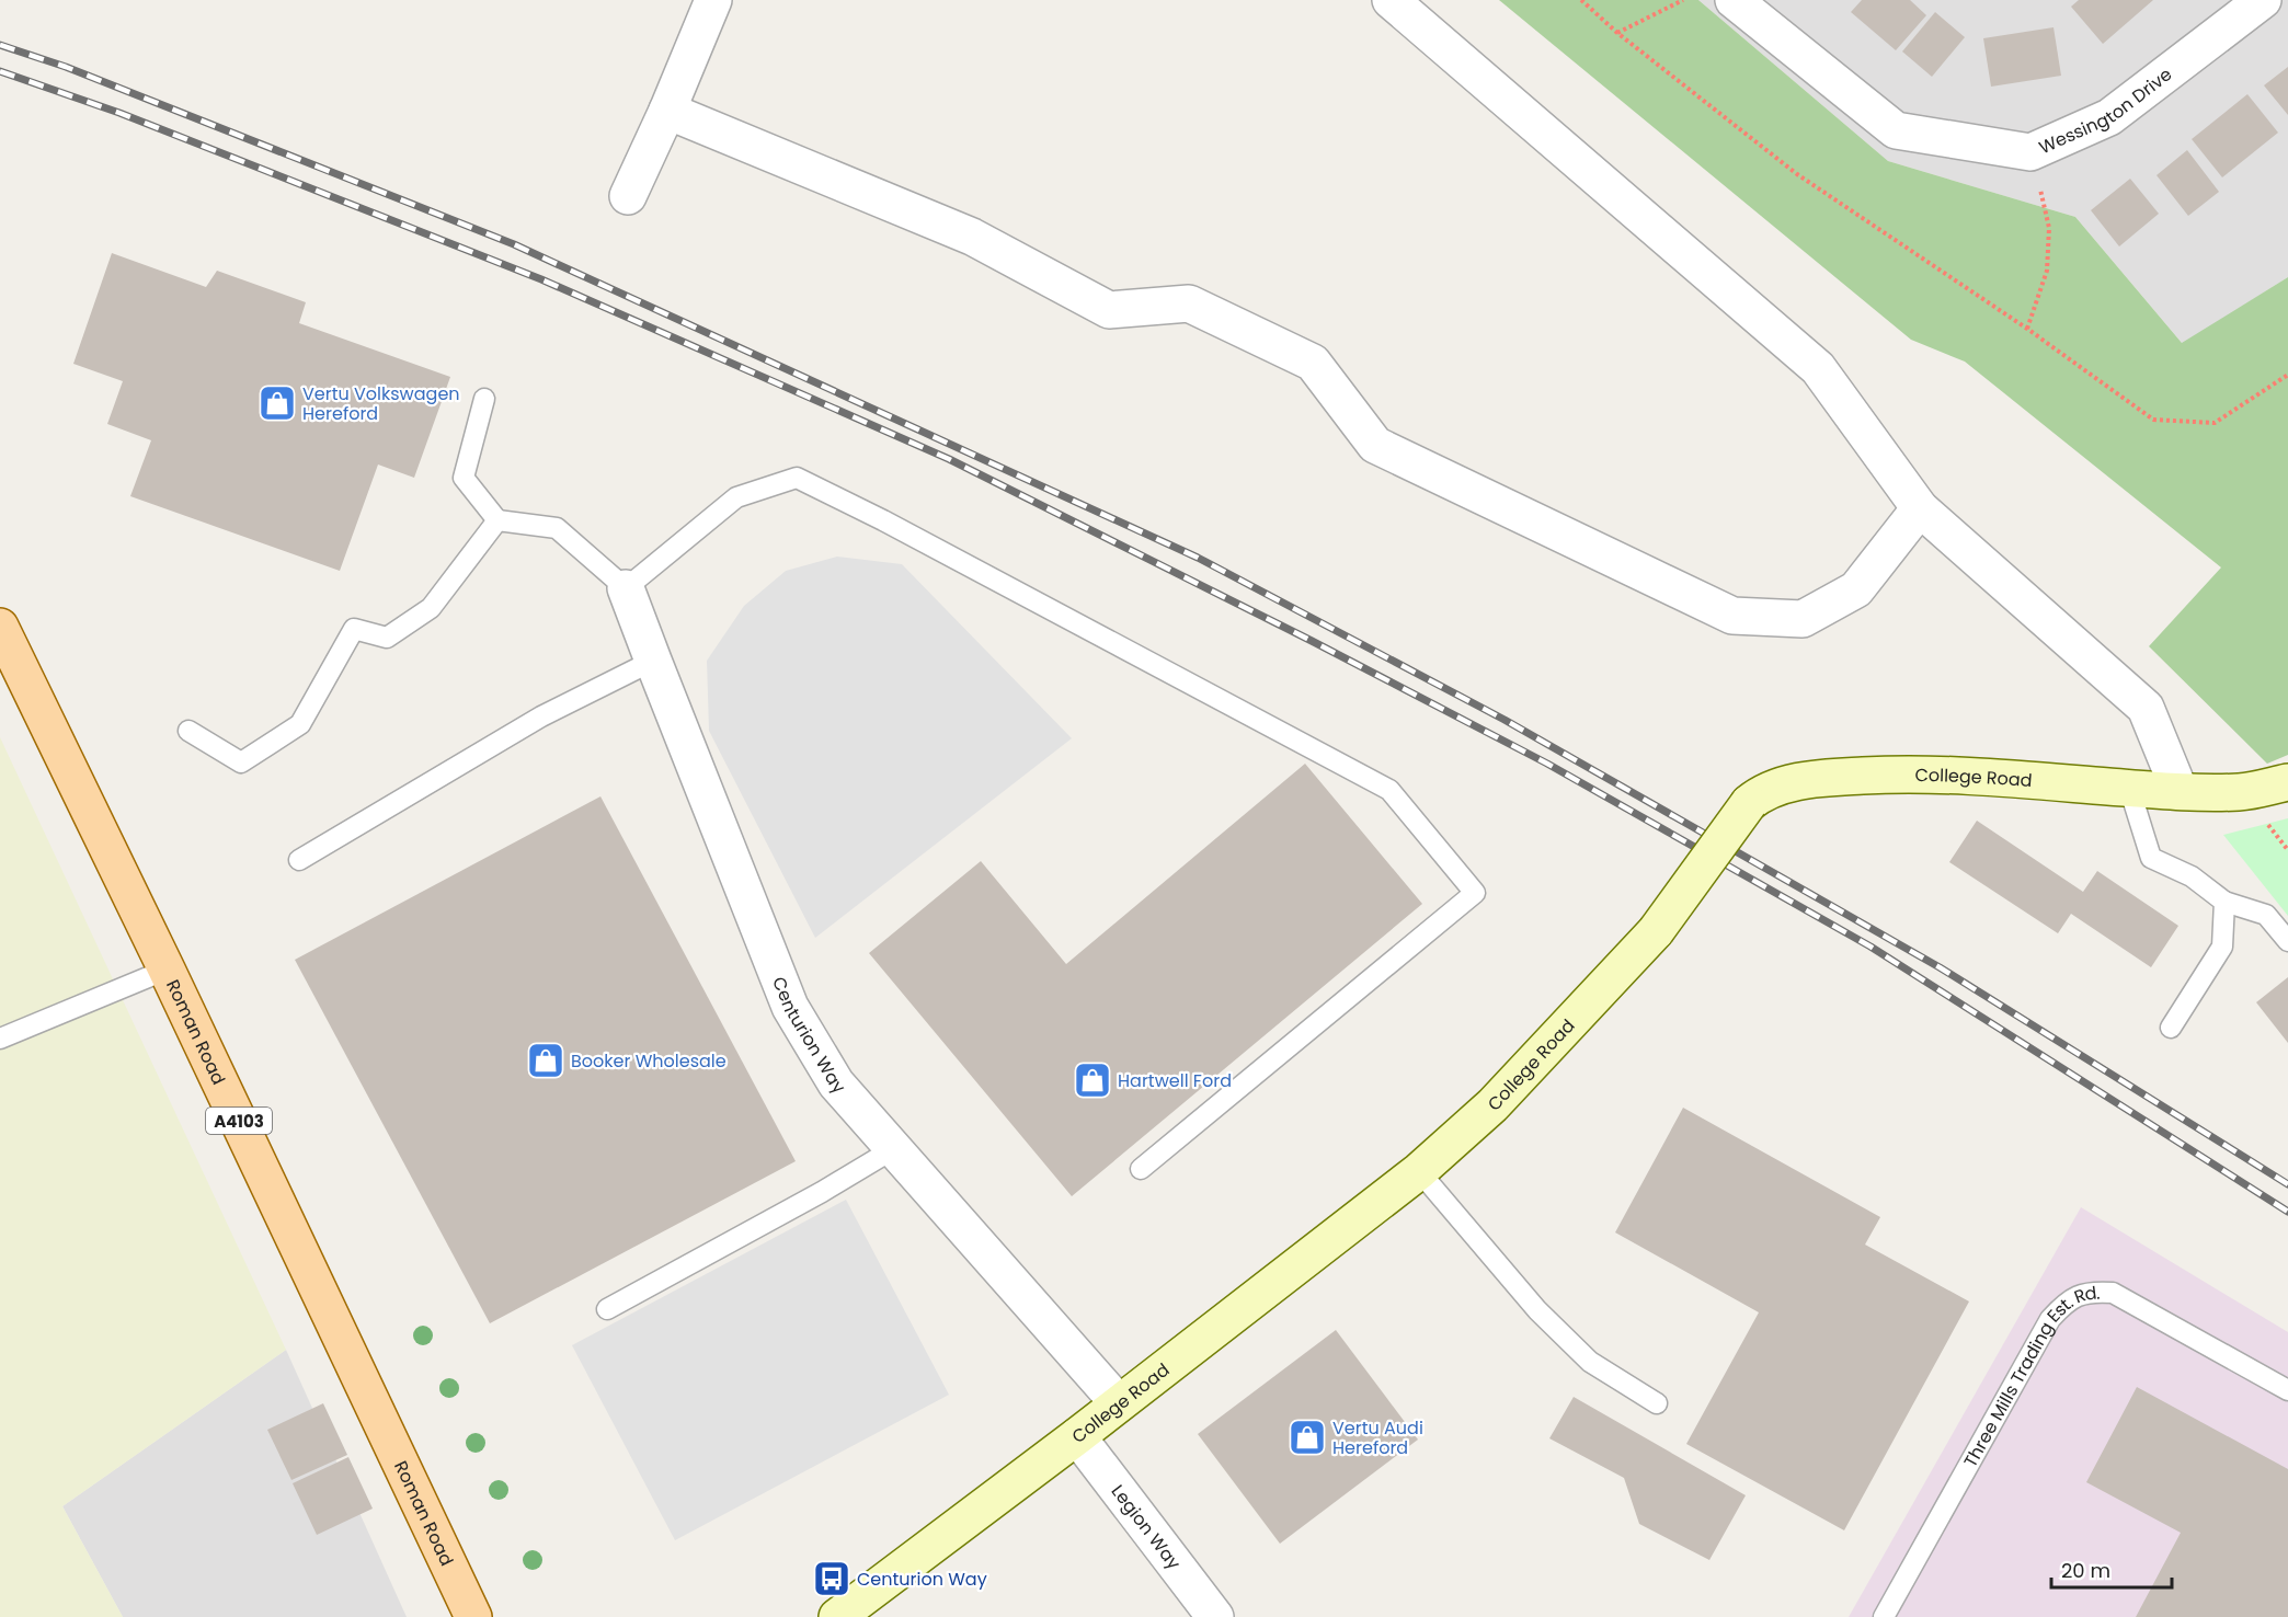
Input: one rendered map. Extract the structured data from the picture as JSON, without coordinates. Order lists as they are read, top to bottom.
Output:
{
  "streets": {
    "main road": ["Roman Road", "A4103"],
    "street": [
      "Wessington Drive",
      "College Road",
      "Centurion Way",
      "Legion Way"
    ],
    "lane": ["Three Mills Trading Est. Rd."]
  },
  "crossings": [
    ["College Road", "Centurion Way"],
    ["College Road", "Legion Way"]
  ],
  "places": {
    "shop": [
      "Vertu Volkswagen Hereford",
      "Booker Wholesale",
      "Hartwell Ford",
      "Vertu Audi Hereford"
    ],
    "bus stop": ["Centurion Way"]
  },
  "scale_bar": "20 m"
}
